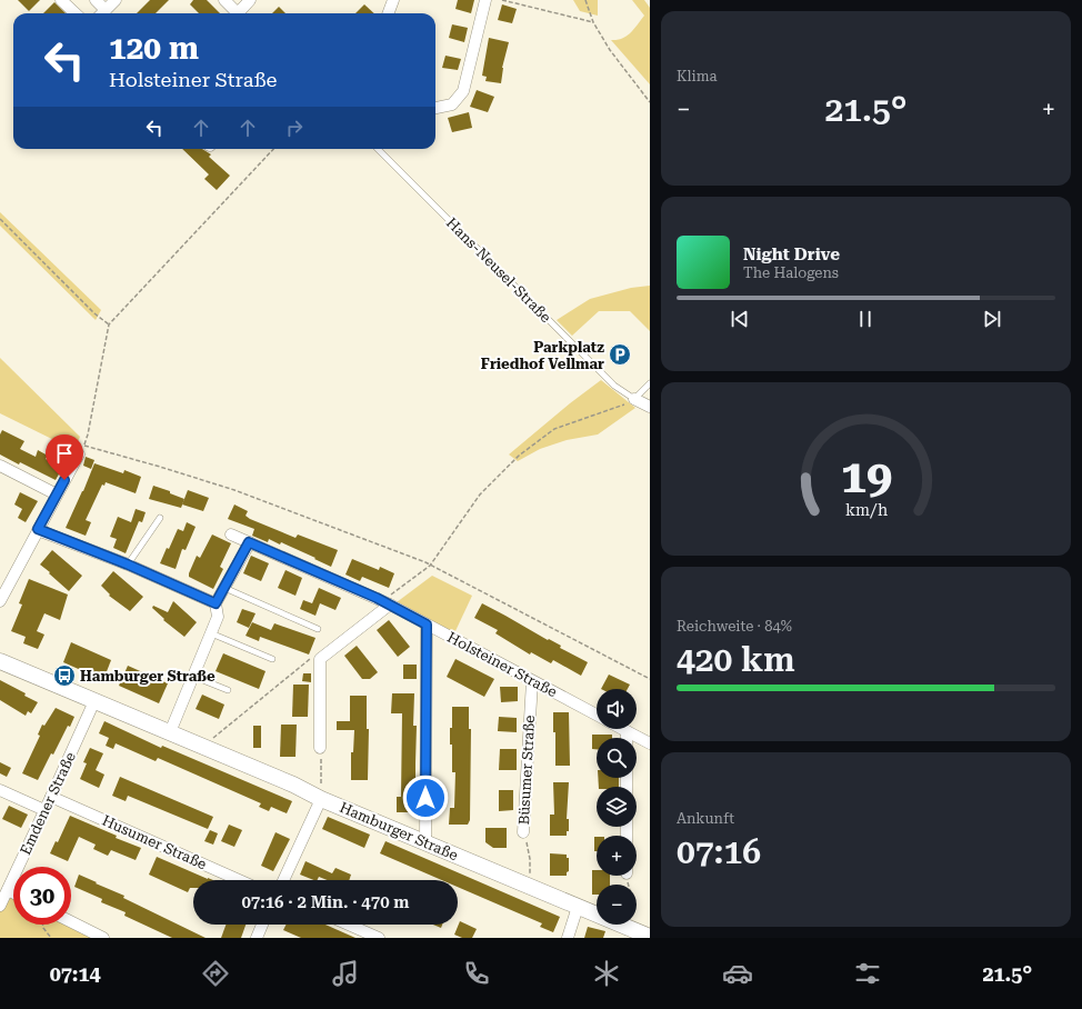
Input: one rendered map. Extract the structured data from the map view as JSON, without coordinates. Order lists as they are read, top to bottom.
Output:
{
  "streets": {
    "street": [
      "Hans-Neusel-Straße",
      "Holsteiner Straße",
      "Büsumer Straße",
      "Emdener Straße",
      "Hamburger Straße",
      "Husumer Straße"
    ]
  },
  "crossings": [
    ["Holsteiner Straße", "Büsumer Straße"],
    ["Emdener Straße", "Hamburger Straße"],
    ["Emdener Straße", "Husumer Straße"]
  ],
  "places": {
    "parking": ["Parkplatz Friedhof Vellmar"],
    "bus stop": ["Hamburger Straße"]
  },
  "page": {
    "tile": [
      "Klima",
      ["Reichweite · 84%", "420 km"],
      ["Ankunft", "07:16"]
    ],
    "turn": ["120 m", "Holsteiner Straße"],
    "heat": ["−", "21.5°", "+"],
    "song": ["Night Drive", "The Halogens"],
    "map_buttons": ["+", "−"],
    "limit": "30",
    "trip": "07:16 · 2 Min. · 470 m",
    "tabs": ["07:14", "21.5°"],
    "gauge": ["19", "km/h"]
  }
}
